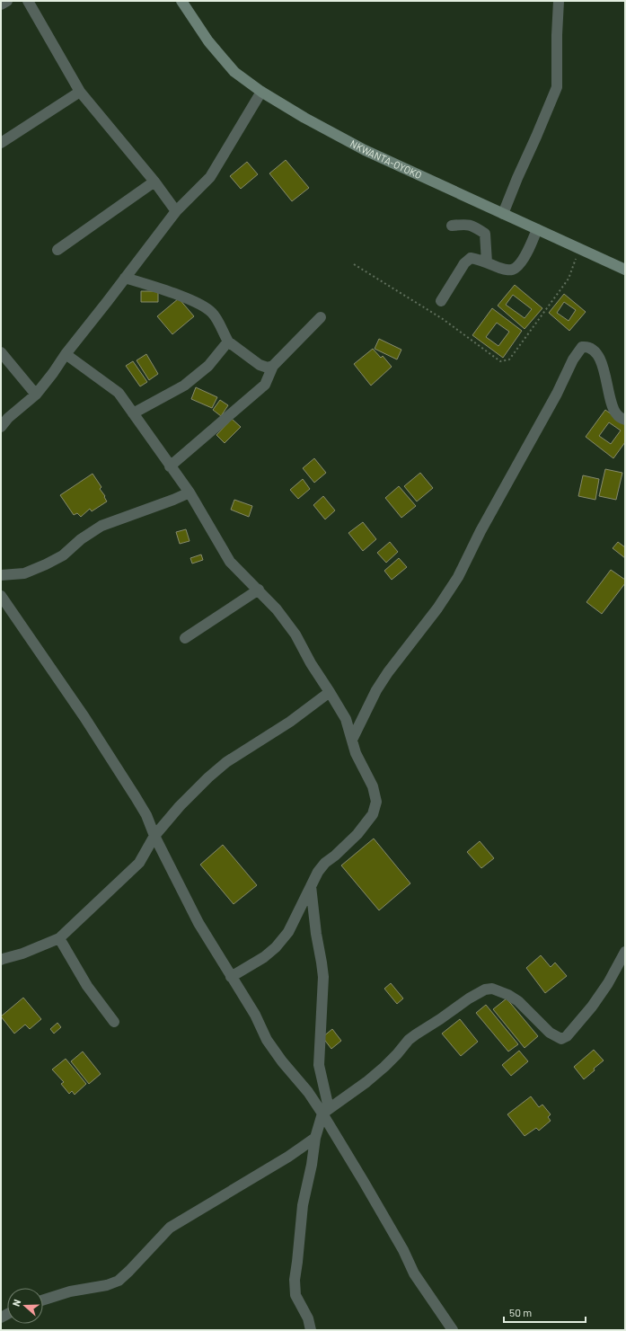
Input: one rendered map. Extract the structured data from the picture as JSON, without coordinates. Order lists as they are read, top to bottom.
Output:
{
  "streets": {
    "street": ["NKWANTA-OYOKO"]
  },
  "scale_bar": "50 m",
  "north": "left"
}
